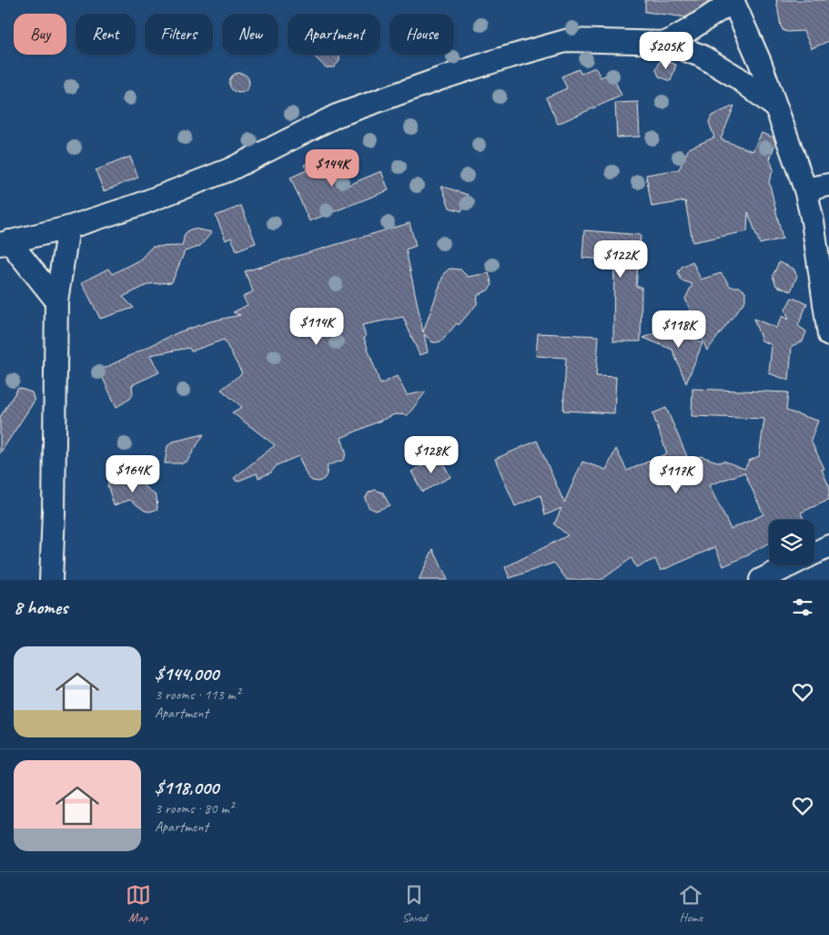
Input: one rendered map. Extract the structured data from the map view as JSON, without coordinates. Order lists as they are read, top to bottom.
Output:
{
  "page": {
    "chip": [
      "Buy",
      "Rent",
      "Filters",
      "New",
      "Apartment",
      "House"
    ],
    "price": [
      "$205K",
      "$144K",
      "$122K",
      "$114K",
      "$118K",
      "$128K",
      "$164K",
      "$117K"
    ],
    "heading": "8 homes",
    "list": [
      {
        "name": "$144,000",
        "note": "3 rooms · 113 m² · Apartment"
      },
      {
        "name": "$118,000",
        "note": "3 rooms · 80 m² · Apartment"
      }
    ],
    "tabs": ["Map", "Saved", "Home"]
  }
}
